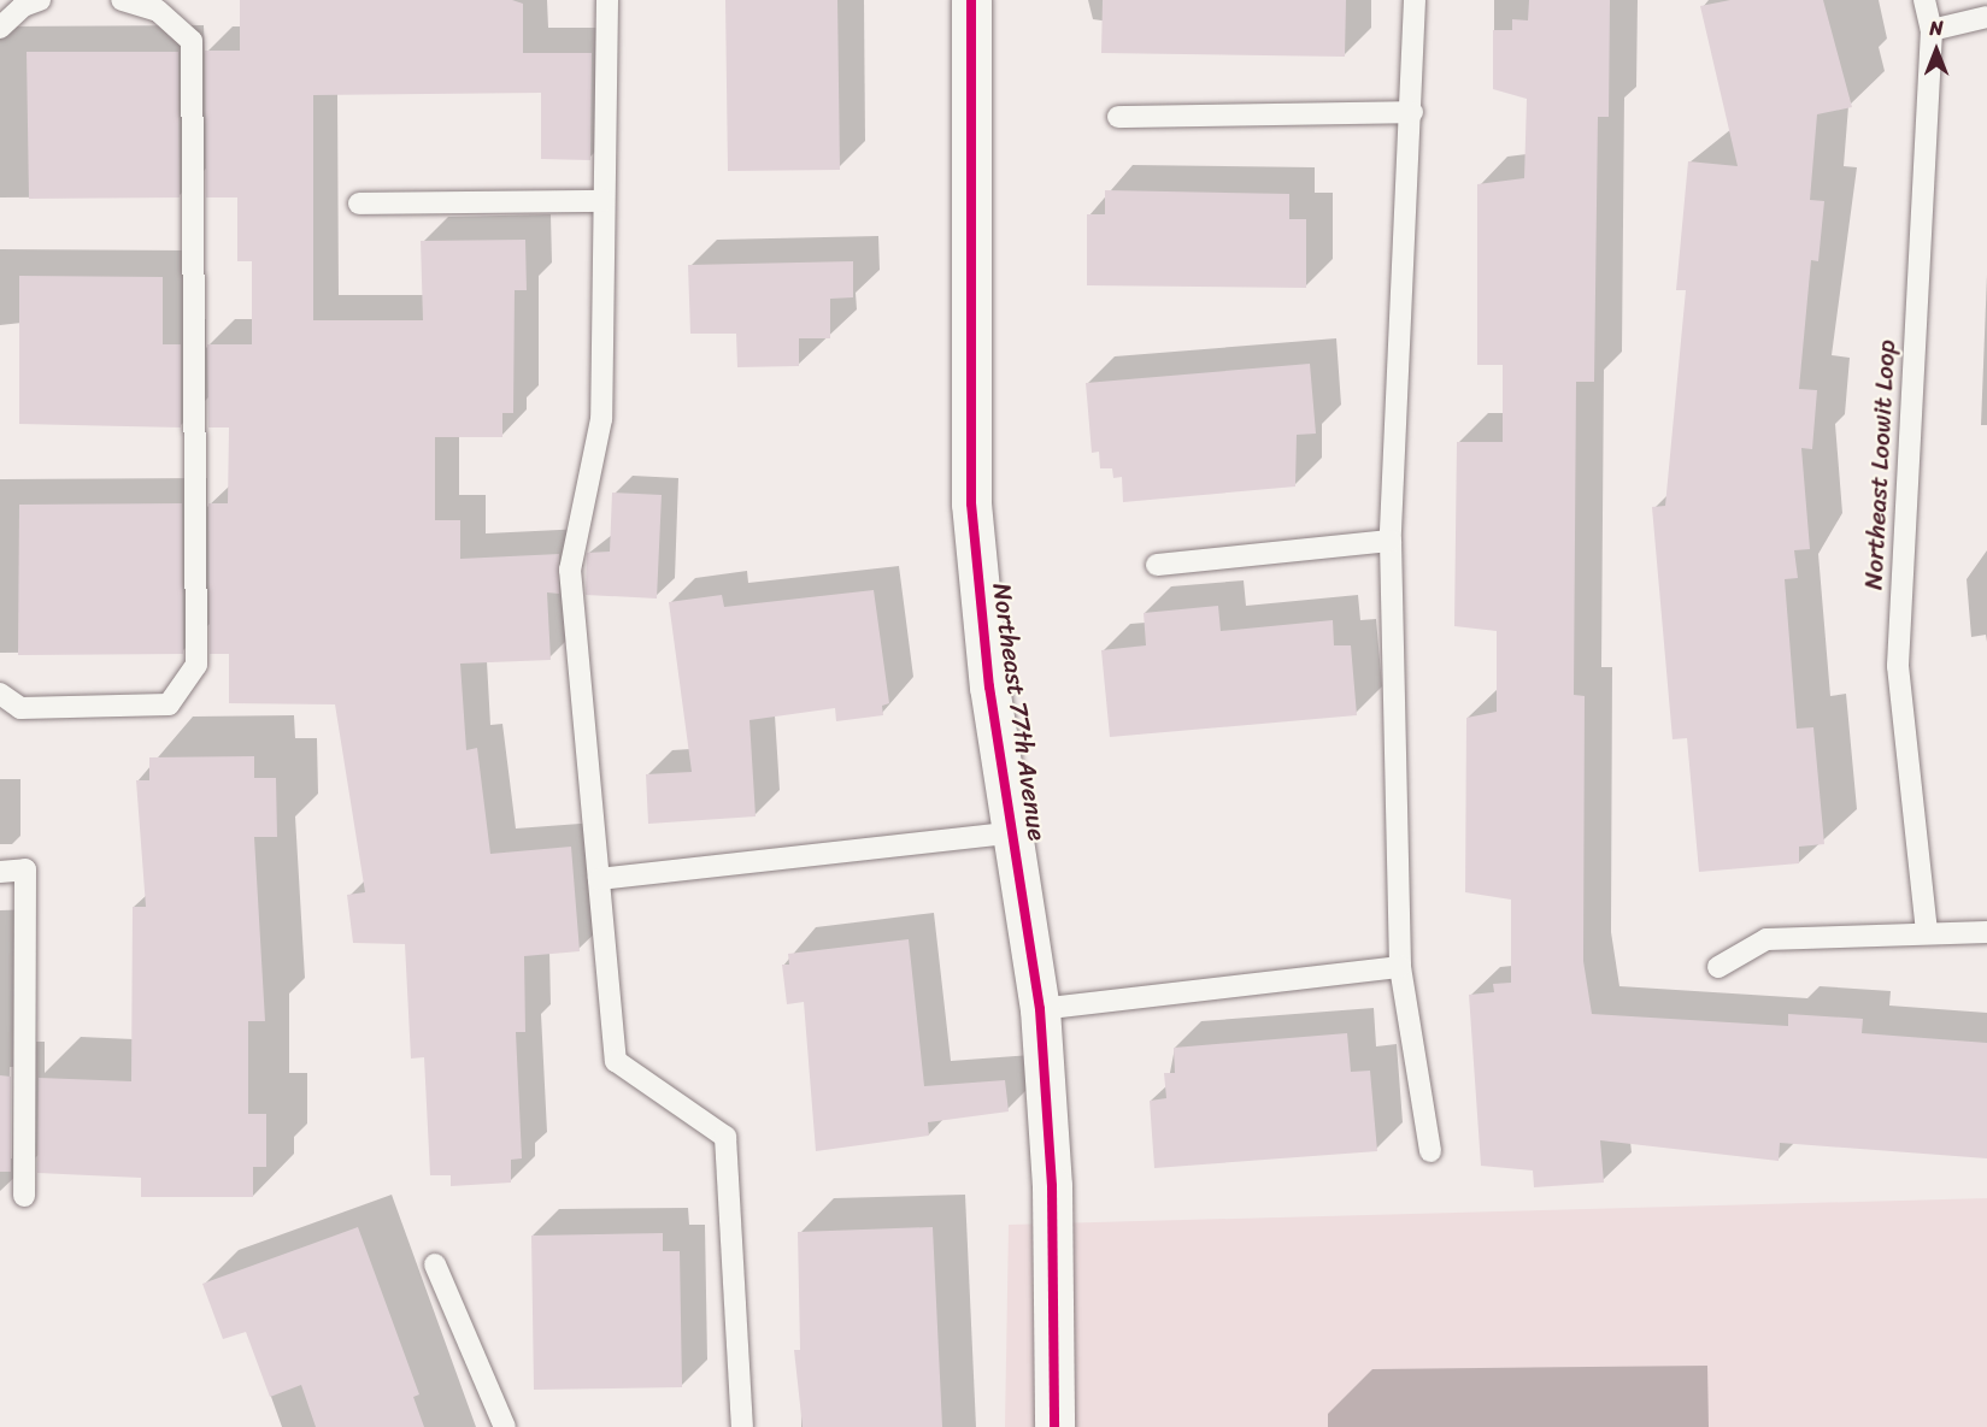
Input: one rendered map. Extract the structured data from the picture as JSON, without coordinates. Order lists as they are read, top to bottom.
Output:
{
  "streets": {
    "street": ["Northeast 77th Avenue"],
    "lane": ["Northeast Loowit Loop"]
  },
  "north": "top"
}
